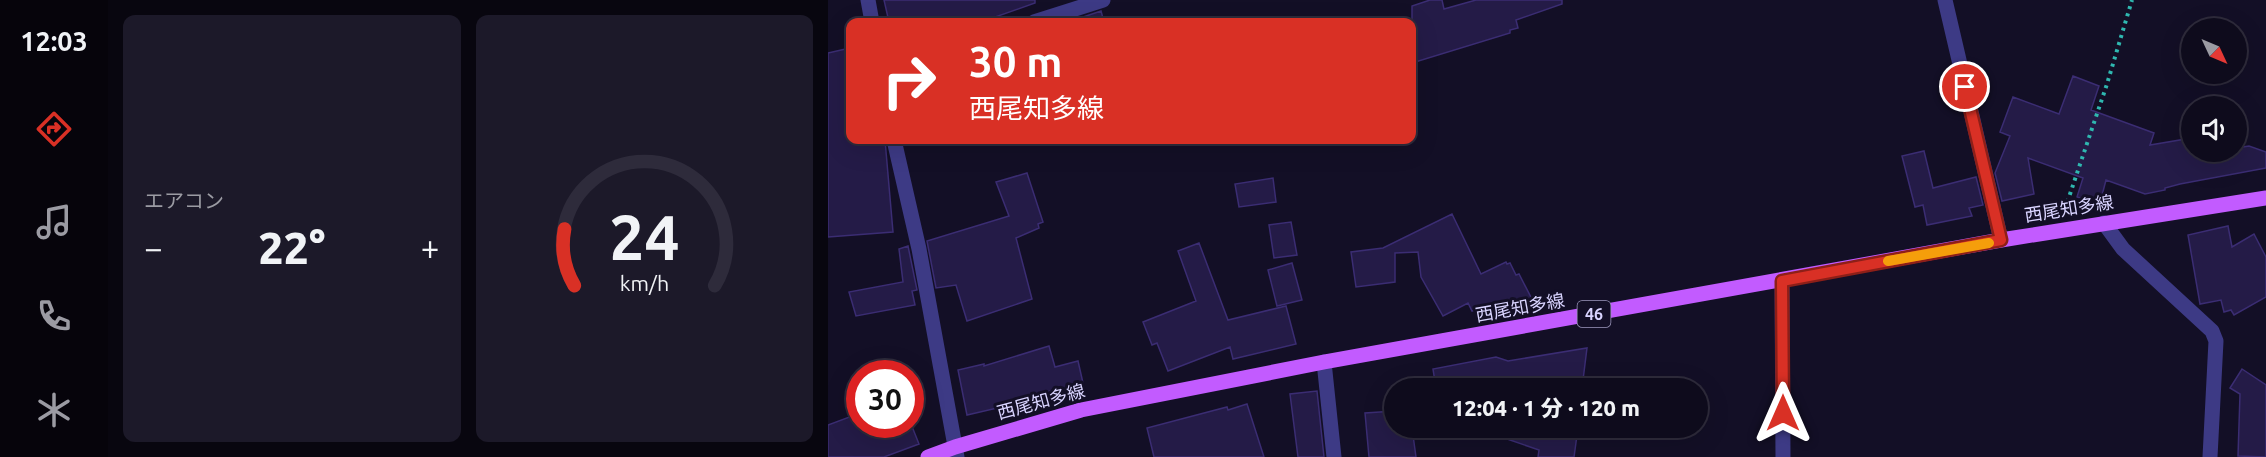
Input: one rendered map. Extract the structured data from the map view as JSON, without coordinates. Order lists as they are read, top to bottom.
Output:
{
  "streets": {
    "main road": ["西尾知多線", "46"]
  },
  "north": "bottom right",
  "page": {
    "tabs": "12:03",
    "tile": "エアコン",
    "turn": ["30 m", "西尾知多線"],
    "heat": ["−", "22°", "+"],
    "limit": "30",
    "trip": "12:04 · 1 分 · 120 m",
    "gauge": ["24", "km/h"]
  }
}
